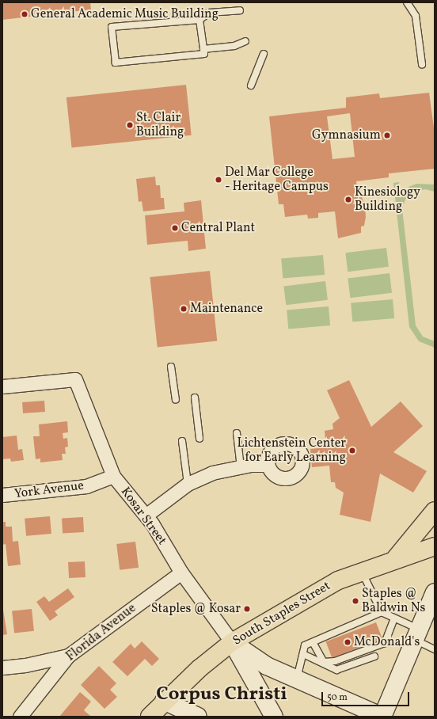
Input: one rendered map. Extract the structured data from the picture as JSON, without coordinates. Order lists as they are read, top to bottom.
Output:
{
  "streets": {
    "main road": ["South Staples Street"],
    "street": ["York Avenue", "Kosar Street", "Florida Avenue"]
  },
  "crossings": [
    ["York Avenue", "Kosar Street"],
    ["Kosar Street", "South Staples Street"],
    ["Kosar Street", "Florida Avenue"]
  ],
  "districts": ["Corpus Christi"],
  "places": [
    "General Academic Music Building",
    "St. Clair Building",
    "Gymnasium",
    "Del Mar College - Heritage Campus",
    "Kinesiology Building",
    "Central Plant",
    "Maintenance",
    "Lichtenstein Center for Early Learning",
    "Staples @ Baldwin Ns",
    "Staples @ Kosar",
    "McDonald's"
  ],
  "scale_bar": "50 m"
}
